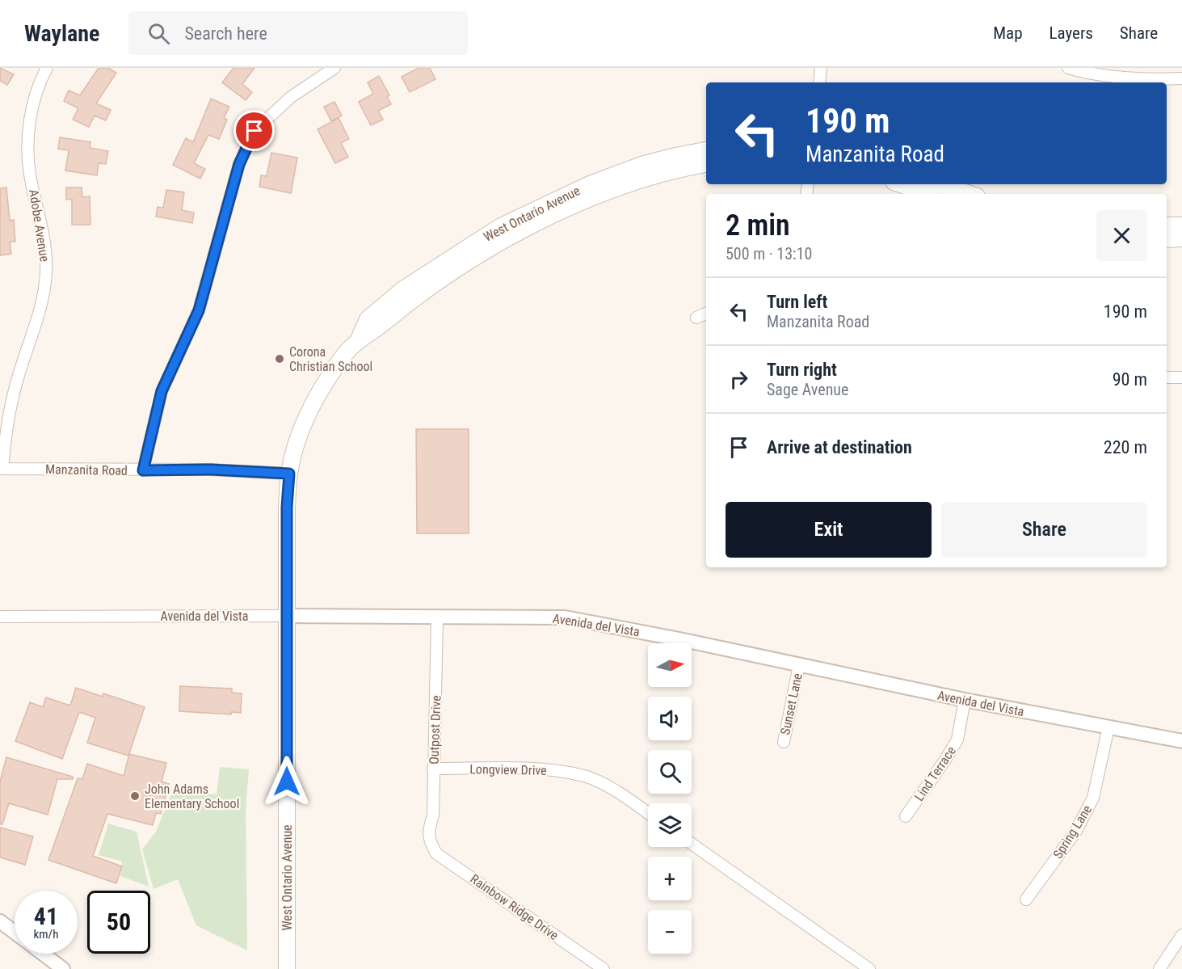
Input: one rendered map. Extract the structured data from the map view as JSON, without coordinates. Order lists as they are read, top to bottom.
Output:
{
  "streets": {
    "main road": ["West Ontario Avenue"],
    "street": [
      "Adobe Avenue",
      "Manzanita Road",
      "Avenida del Vista",
      "Sunset Lane",
      "Outpost Drive",
      "Longview Drive",
      "Lind Terrace",
      "Spring Lane",
      "Rainbow Ridge Drive"
    ]
  },
  "crossings": [
    ["West Ontario Avenue", "Manzanita Road"],
    ["West Ontario Avenue", "Avenida del Vista"],
    ["Adobe Avenue", "Manzanita Road"],
    ["Avenida del Vista", "Sunset Lane"],
    ["Avenida del Vista", "Outpost Drive"],
    ["Avenida del Vista", "Lind Terrace"],
    ["Avenida del Vista", "Spring Lane"],
    ["Outpost Drive", "Longview Drive"],
    ["Outpost Drive", "Rainbow Ridge Drive"]
  ],
  "places": ["Corona Christian School", "John Adams Elementary School"],
  "north": "right",
  "page": {
    "header": "Waylane",
    "search": "Search here",
    "nav": ["Map", "Layers", "Share"],
    "turn": ["190 m", "Manzanita Road"],
    "heading": ["2 min", "500 m · 13:10"],
    "list": [
      {
        "name": "Turn left",
        "note": "Manzanita Road",
        "value": "190 m"
      },
      {
        "name": "Turn right",
        "note": "Sage Avenue",
        "value": "90 m"
      },
      {
        "name": "Arrive at destination",
        "value": "220 m"
      }
    ],
    "buttons": ["Exit", "Share"],
    "map_buttons": ["+", "−"],
    "speed": "41 km/h",
    "limit": "50"
  }
}
